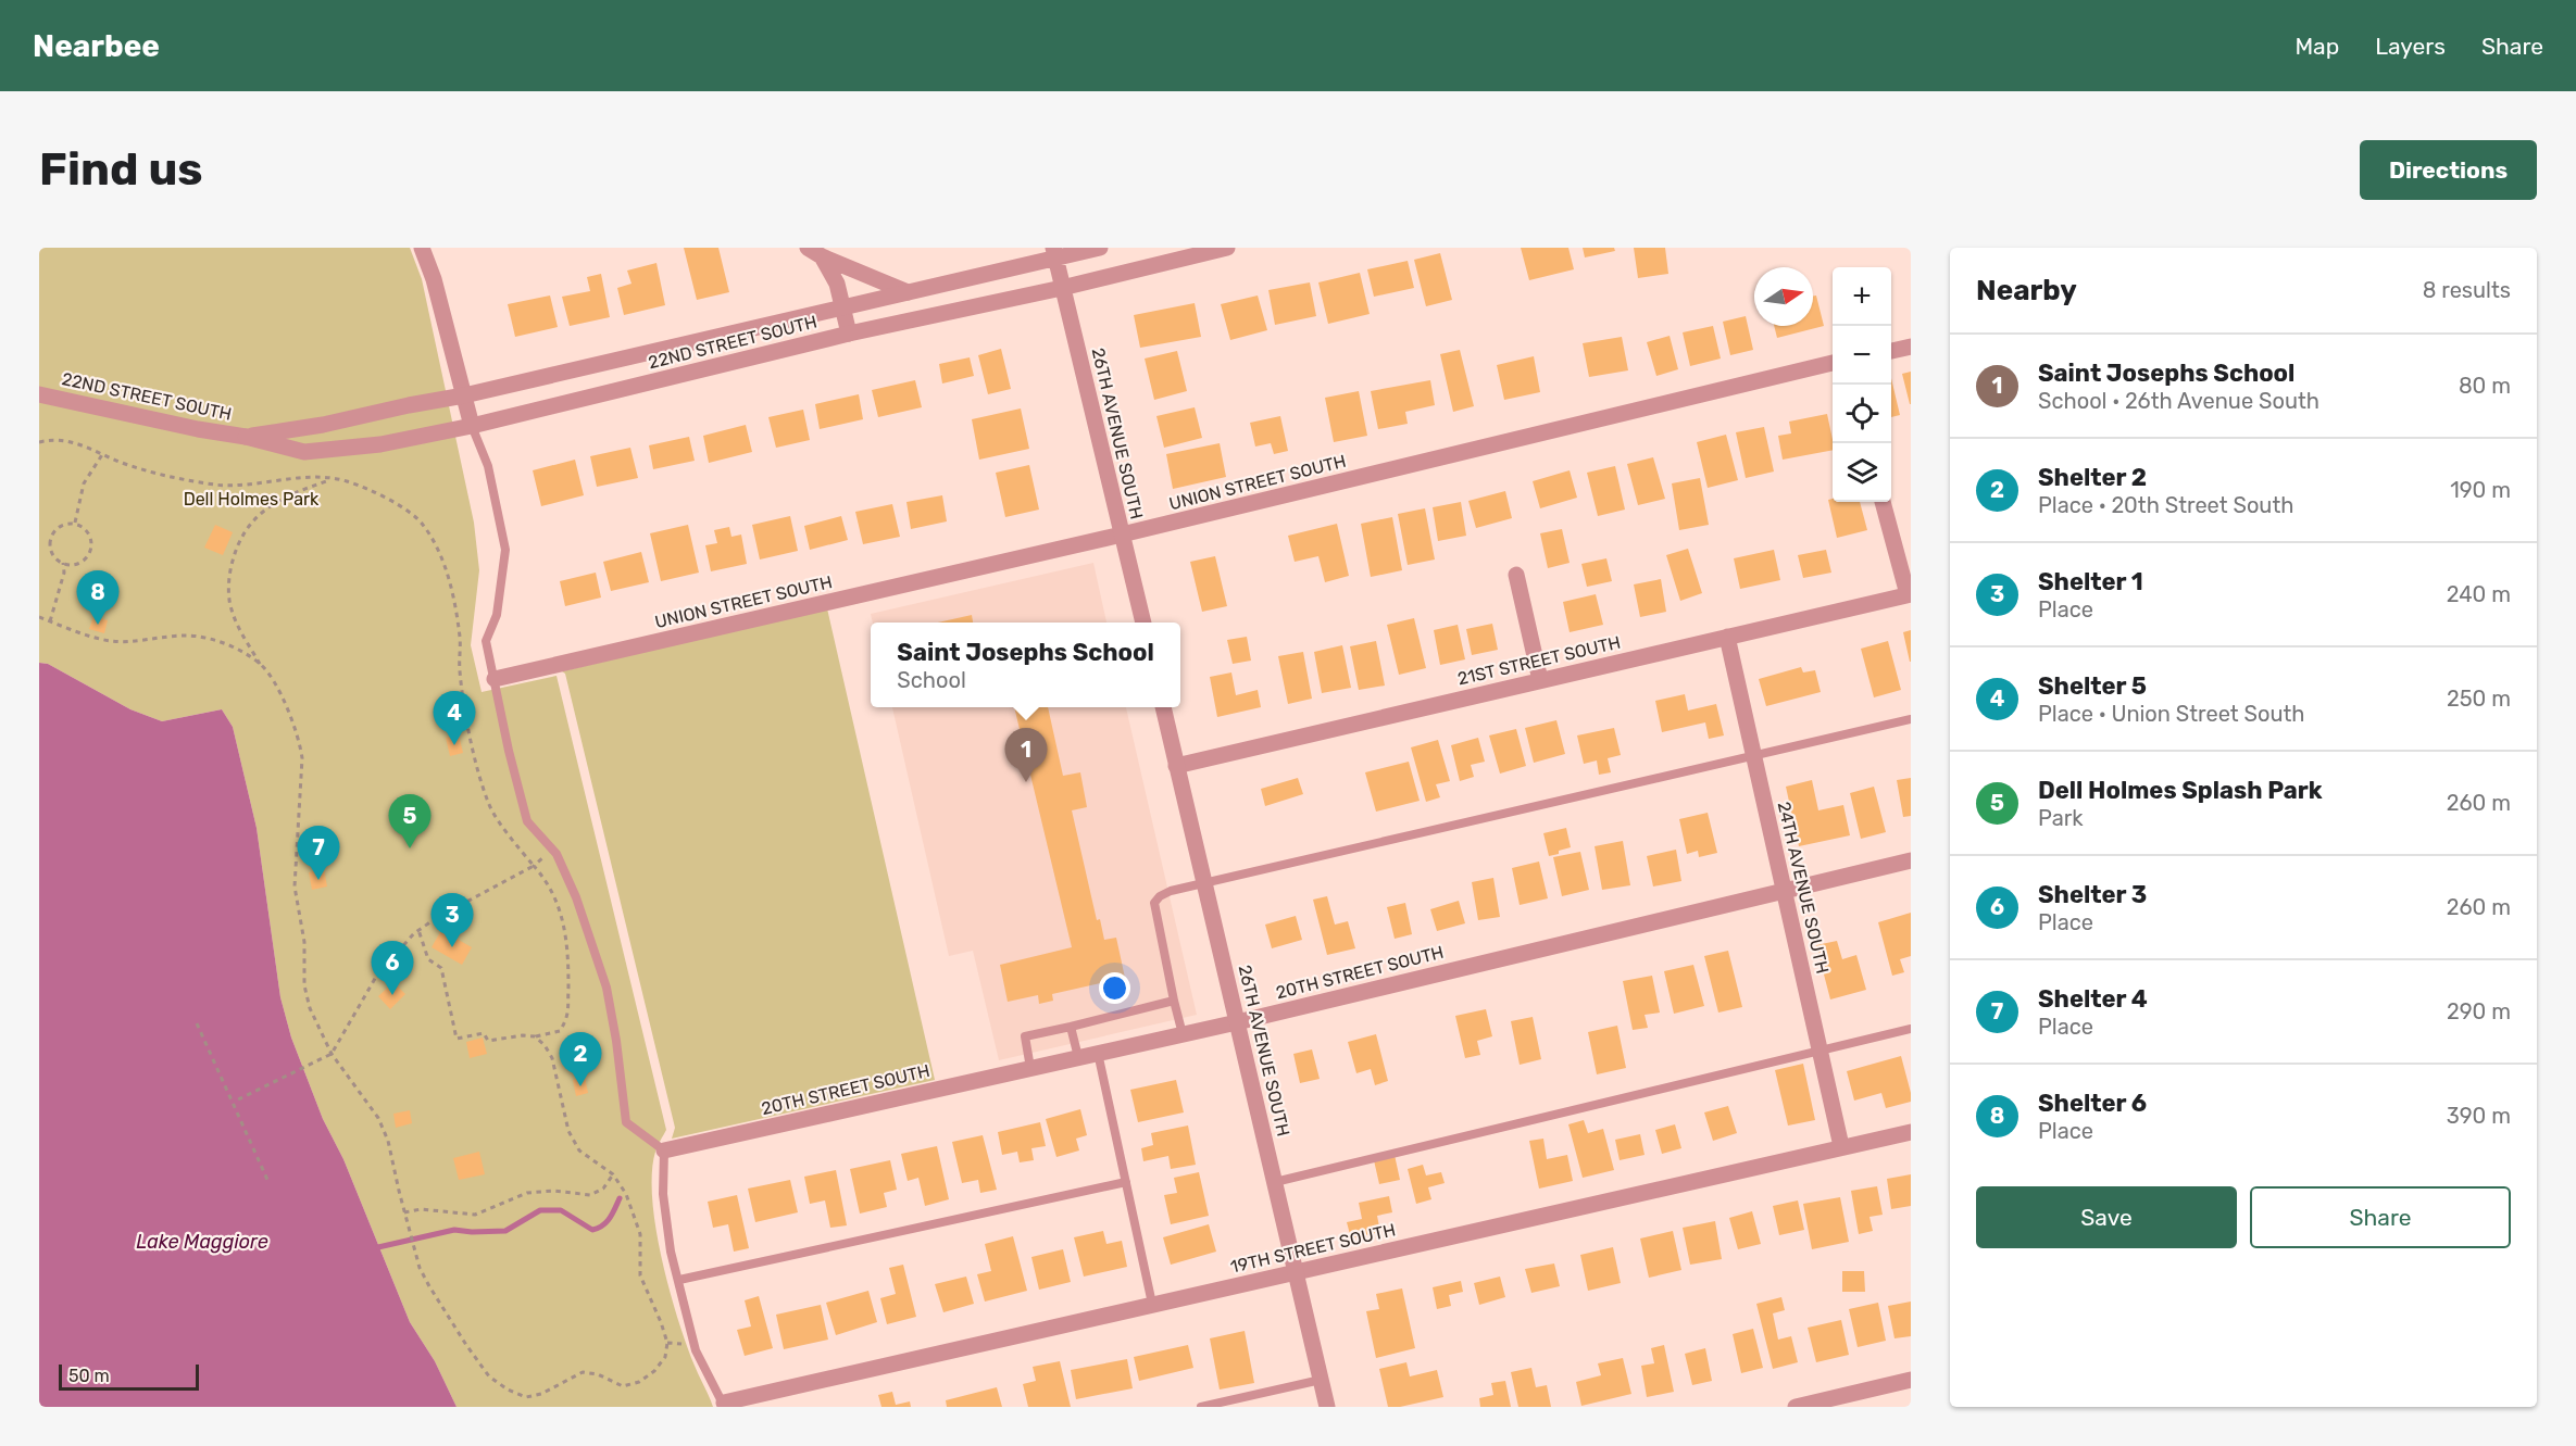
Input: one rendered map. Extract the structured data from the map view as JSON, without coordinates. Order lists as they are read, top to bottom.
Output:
{
  "streets": {
    "street": [
      "22ND STREET SOUTH",
      "26TH AVENUE SOUTH",
      "UNION STREET SOUTH",
      "21ST STREET SOUTH",
      "24TH AVENUE SOUTH",
      "20TH STREET SOUTH",
      "19TH STREET SOUTH"
    ]
  },
  "crossings": [
    ["22ND STREET SOUTH", "26TH AVENUE SOUTH"],
    ["26TH AVENUE SOUTH", "UNION STREET SOUTH"],
    ["26TH AVENUE SOUTH", "21ST STREET SOUTH"],
    ["26TH AVENUE SOUTH", "20TH STREET SOUTH"],
    ["26TH AVENUE SOUTH", "19TH STREET SOUTH"],
    ["21ST STREET SOUTH", "24TH AVENUE SOUTH"],
    ["24TH AVENUE SOUTH", "20TH STREET SOUTH"],
    ["24TH AVENUE SOUTH", "19TH STREET SOUTH"]
  ],
  "water": ["Lake Maggiore"],
  "parks": ["Dell Holmes Park"],
  "scale_bar": "50 m",
  "north": "right",
  "page": {
    "header": "Nearbee",
    "nav": ["Map", "Layers", "Share"],
    "buttons": [
      "Directions",
      ["Save", "Share"]
    ],
    "title": "Find us",
    "heading": ["Nearby", "8 results"],
    "map_buttons": ["+", "−"],
    "list": [
      {
        "mark": "1",
        "name": "Saint Josephs School",
        "note": "School · 26th Avenue South",
        "value": "80 m"
      },
      {
        "mark": "2",
        "name": "Shelter 2",
        "note": "Place · 20th Street South",
        "value": "190 m"
      },
      {
        "mark": "3",
        "name": "Shelter 1",
        "note": "Place",
        "value": "240 m"
      },
      {
        "mark": "4",
        "name": "Shelter 5",
        "note": "Place · Union Street South",
        "value": "250 m"
      },
      {
        "mark": "5",
        "name": "Dell Holmes Splash Park",
        "note": "Park",
        "value": "260 m"
      },
      {
        "mark": "6",
        "name": "Shelter 3",
        "note": "Place",
        "value": "260 m"
      },
      {
        "mark": "7",
        "name": "Shelter 4",
        "note": "Place",
        "value": "290 m"
      },
      {
        "mark": "8",
        "name": "Shelter 6",
        "note": "Place",
        "value": "390 m"
      }
    ],
    "pins": [
      "8",
      "4",
      "1",
      "5",
      "7",
      "3",
      "6",
      "2"
    ],
    "popup": ["Saint Josephs School", "School"],
    "scale": "50 m"
  }
}
